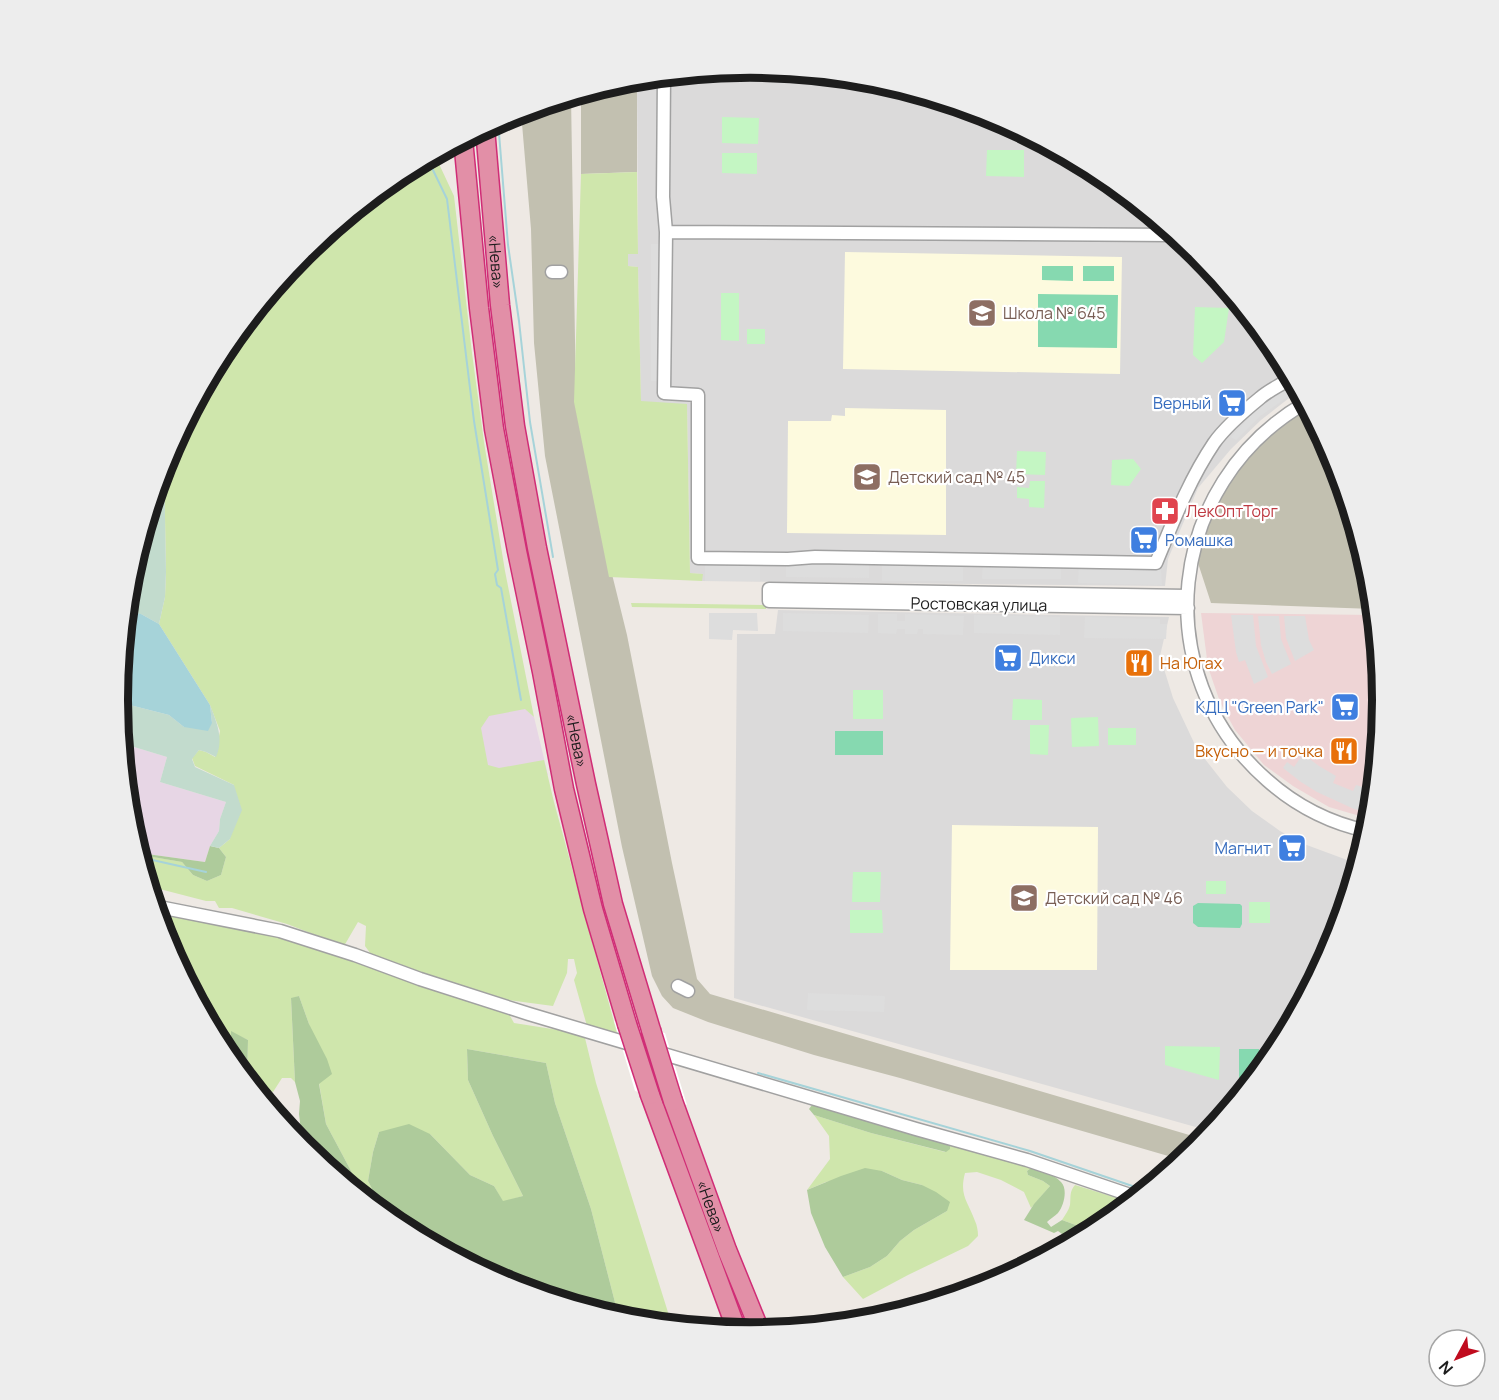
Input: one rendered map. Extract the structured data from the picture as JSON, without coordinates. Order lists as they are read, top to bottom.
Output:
{
  "streets": {
    "highway": ["«Нева»"],
    "street": ["Ростовская улица"]
  },
  "places": {
    "school or university": ["Школа № 645", "Детский сад № 45", "Детский сад № 46"],
    "supermarket": [
      "Верный",
      "Ромашка",
      "Дикси",
      "КДЦ \"Green Park\"",
      "Магнит"
    ],
    "pharmacy": ["ЛекОптТорг"],
    "restaurant": ["На Югах", "Вкусно — и точка"]
  },
  "north": "bottom left"
}
